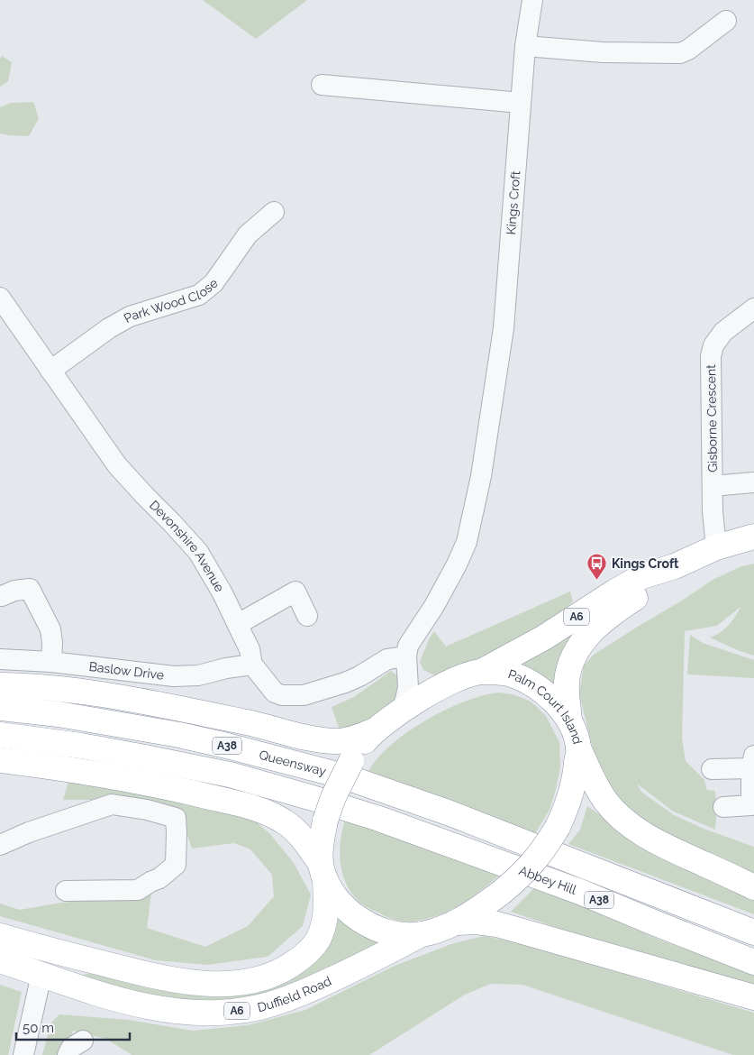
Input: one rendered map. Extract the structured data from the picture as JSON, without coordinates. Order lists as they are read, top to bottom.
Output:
{
  "streets": {
    "main road": [
      "A6",
      "Palm Court Island",
      "A38",
      "Queensway",
      "Abbey Hill",
      "Duffield Road"
    ],
    "street": [
      "Kings Croft",
      "Park Wood Close",
      "Gisborne Crescent",
      "Devonshire Avenue",
      "Baslow Drive"
    ]
  },
  "crossings": [
    ["Kings Croft", "Devonshire Avenue"],
    ["Kings Croft", "Palm Court Island"],
    ["Park Wood Close", "Devonshire Avenue"],
    ["Gisborne Crescent", "A6"],
    ["Devonshire Avenue", "Baslow Drive"],
    ["A6", "Palm Court Island"],
    ["Palm Court Island", "Duffield Road"],
    ["Queensway", "Abbey Hill"]
  ],
  "places": {
    "bus stop": ["Kings Croft"]
  },
  "scale_bar": "50 m"
}
